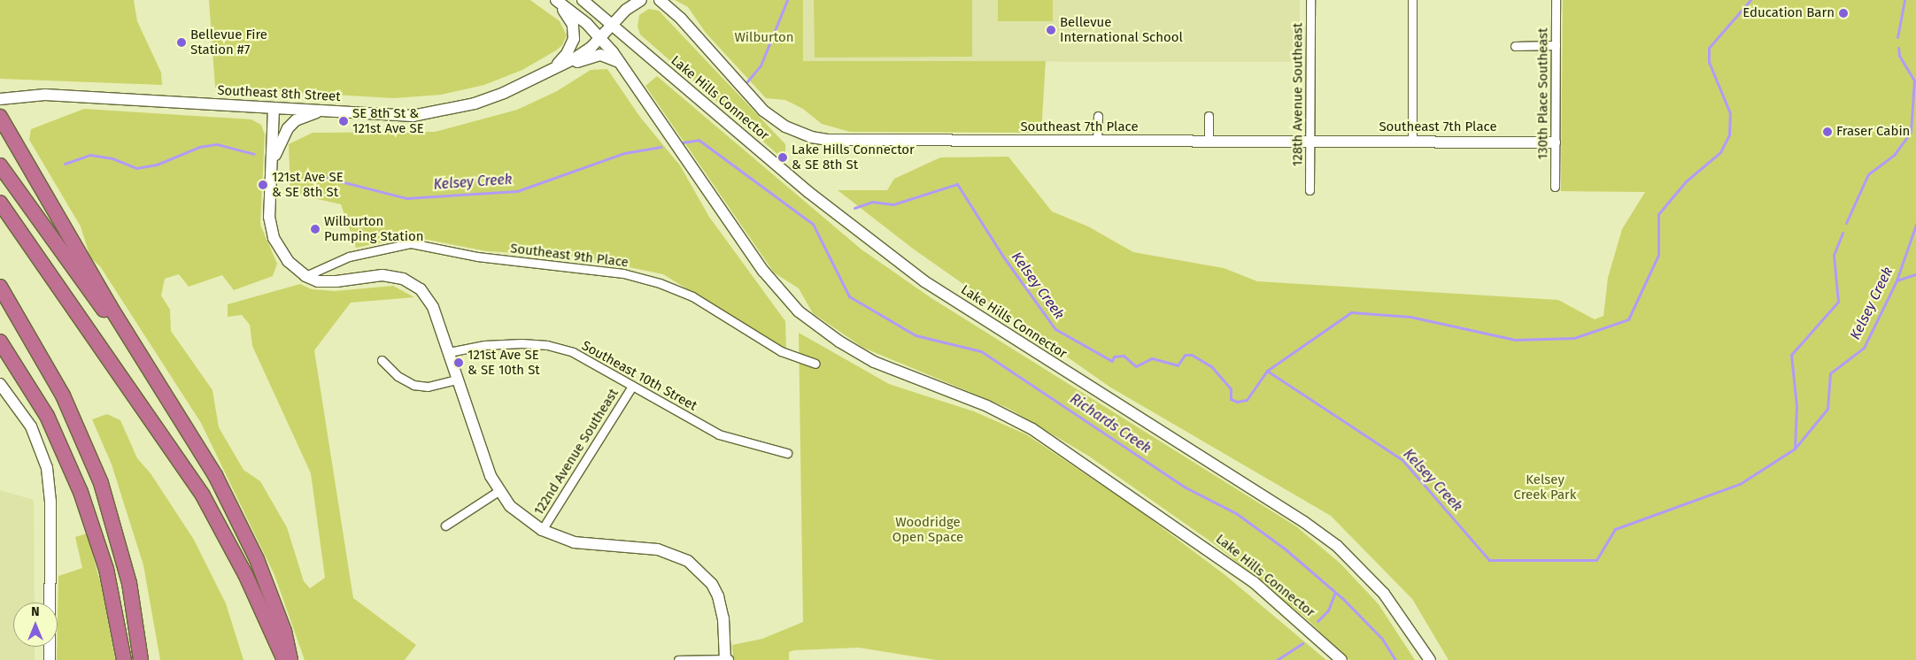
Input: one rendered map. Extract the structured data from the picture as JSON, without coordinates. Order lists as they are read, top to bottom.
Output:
{
  "streets": {
    "main road": ["Southeast 8th Street", "Lake Hills Connector", "Southeast 7th Place"],
    "street": [
      "130th Place Southeast",
      "128th Avenue Southeast",
      "Southeast 9th Place",
      "Southeast 10th Street",
      "122nd Avenue Southeast"
    ]
  },
  "crossings": [
    ["Southeast 8th Street", "Lake Hills Connector"],
    ["130th Place Southeast", "Southeast 7th Place"],
    ["128th Avenue Southeast", "Southeast 7th Place"],
    ["Southeast 10th Street", "122nd Avenue Southeast"]
  ],
  "water": ["Kelsey Creek", "Richards Creek"],
  "parks": ["Wilburton", "Kelsey Creek Park", "Woodridge Open Space"],
  "places": [
    "Education Barn",
    "Bellevue International School",
    "Bellevue Fire Station #7",
    "SE 8th St & 121st Ave SE",
    "Fraser Cabin",
    "Lake Hills Connector & SE 8th St",
    "121st Ave SE & SE 8th St",
    "Wilburton Pumping Station",
    "121st Ave SE & SE 10th St"
  ],
  "north": "top"
}
